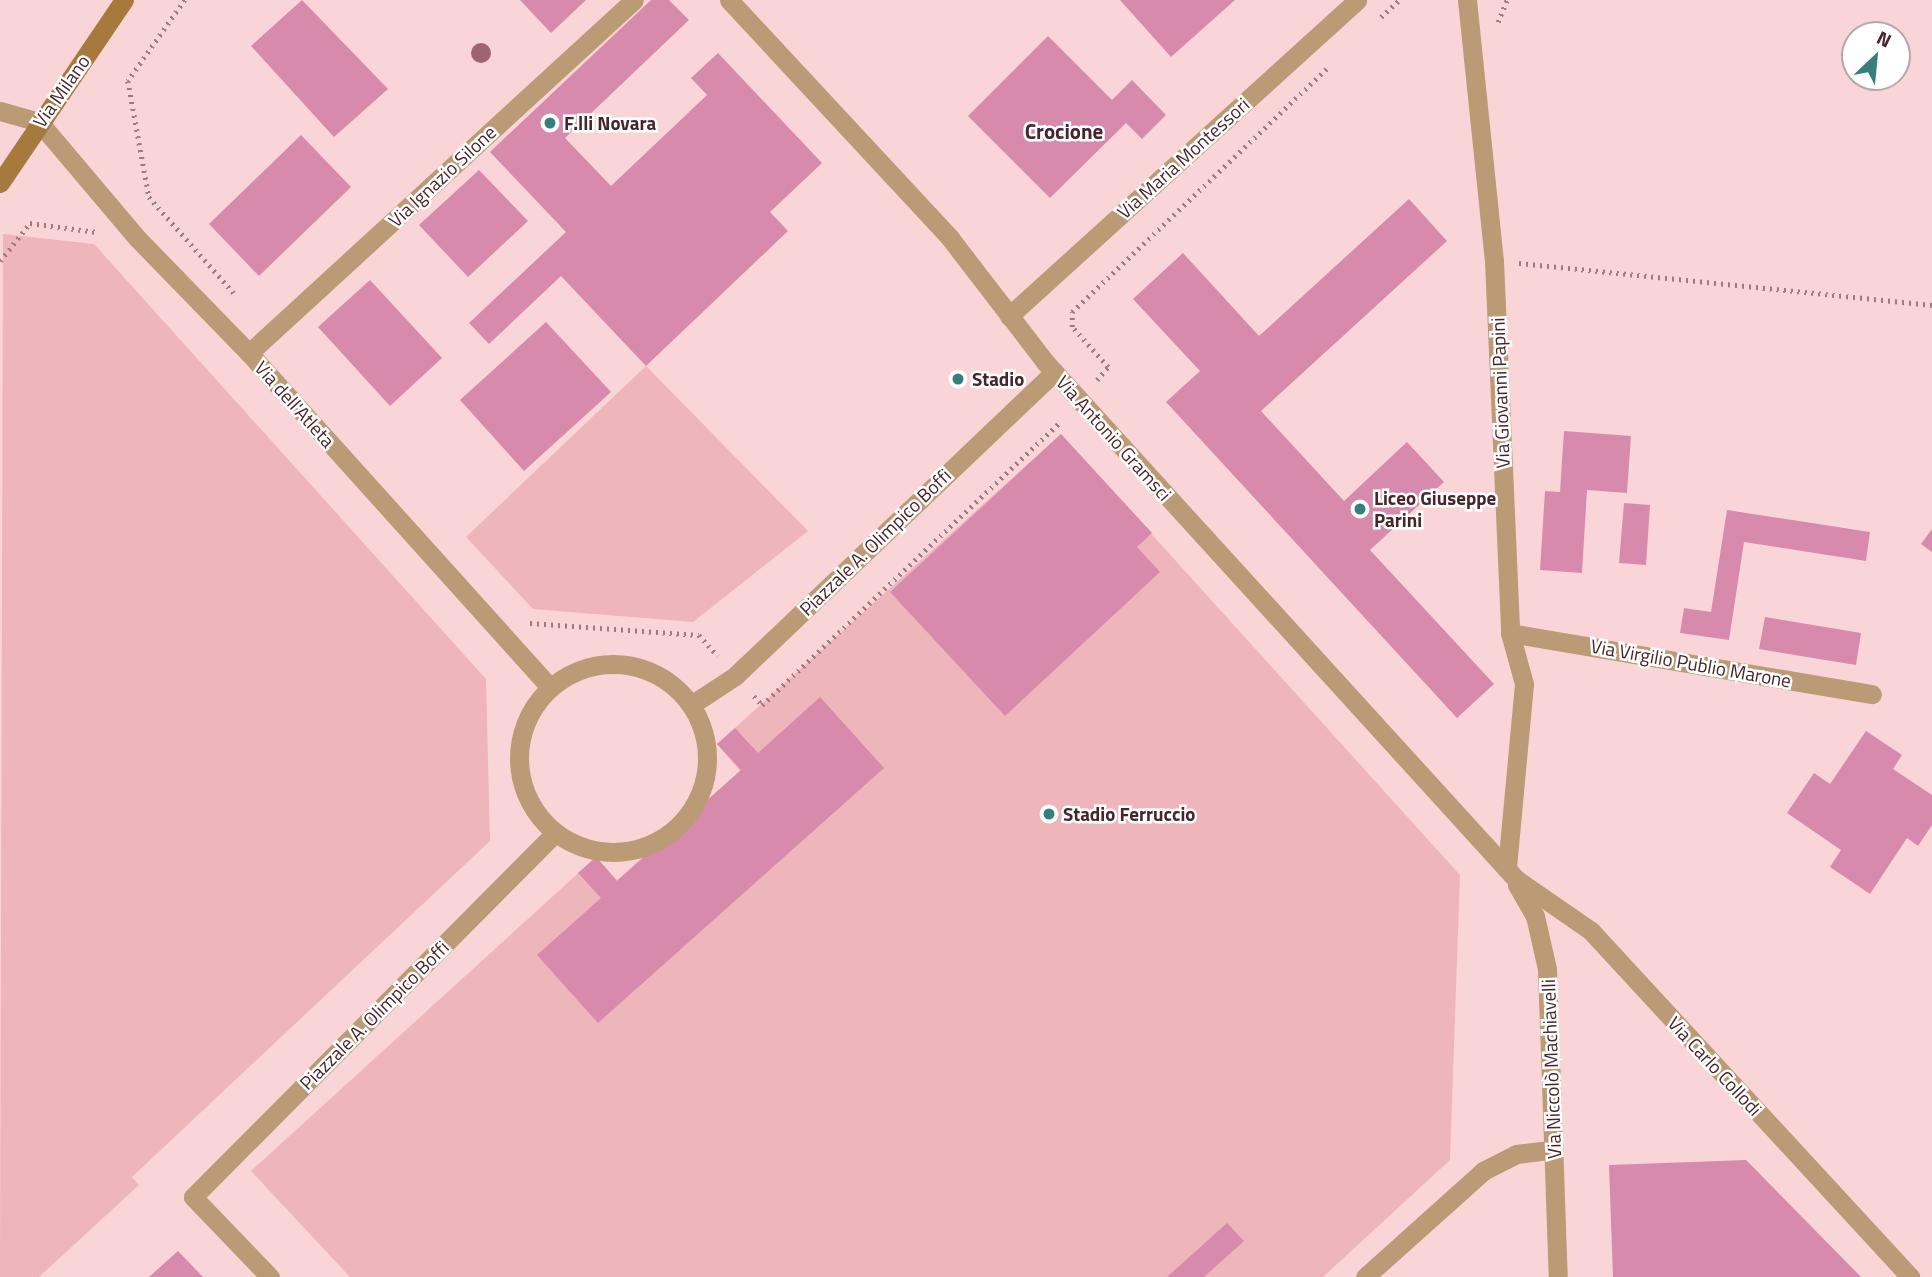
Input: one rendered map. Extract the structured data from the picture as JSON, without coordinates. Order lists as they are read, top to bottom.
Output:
{
  "streets": {
    "main road": ["Via Milano"],
    "street": [
      "Via Maria Montessori",
      "Via Ignazio Silone",
      "Via Giovanni Papini",
      "Via dell'Atleta",
      "Via Antonio Gramsci",
      "Piazzale A. Olimpico Boffi",
      "Via Virgilio Publio Marone",
      "Via Carlo Collodi",
      "Via Niccolò Machiavelli"
    ]
  },
  "crossings": [
    ["Via Milano", "Via dell'Atleta"],
    ["Via Maria Montessori", "Via Antonio Gramsci"],
    ["Via Ignazio Silone", "Via dell'Atleta"],
    ["Via Giovanni Papini", "Via Antonio Gramsci"],
    ["Via Giovanni Papini", "Via Virgilio Publio Marone"],
    ["Via Giovanni Papini", "Via Carlo Collodi"],
    ["Via Giovanni Papini", "Via Niccolò Machiavelli"],
    ["Via dell'Atleta", "Piazzale A. Olimpico Boffi"],
    ["Via Antonio Gramsci", "Piazzale A. Olimpico Boffi"],
    ["Via Antonio Gramsci", "Via Carlo Collodi"],
    ["Via Antonio Gramsci", "Via Niccolò Machiavelli"],
    ["Via Carlo Collodi", "Via Niccolò Machiavelli"]
  ],
  "districts": ["Crocione"],
  "places": [
    "F.lli Novara",
    "Stadio",
    "Liceo Giuseppe Parini",
    "Stadio Ferruccio"
  ],
  "north": "top right"
}
